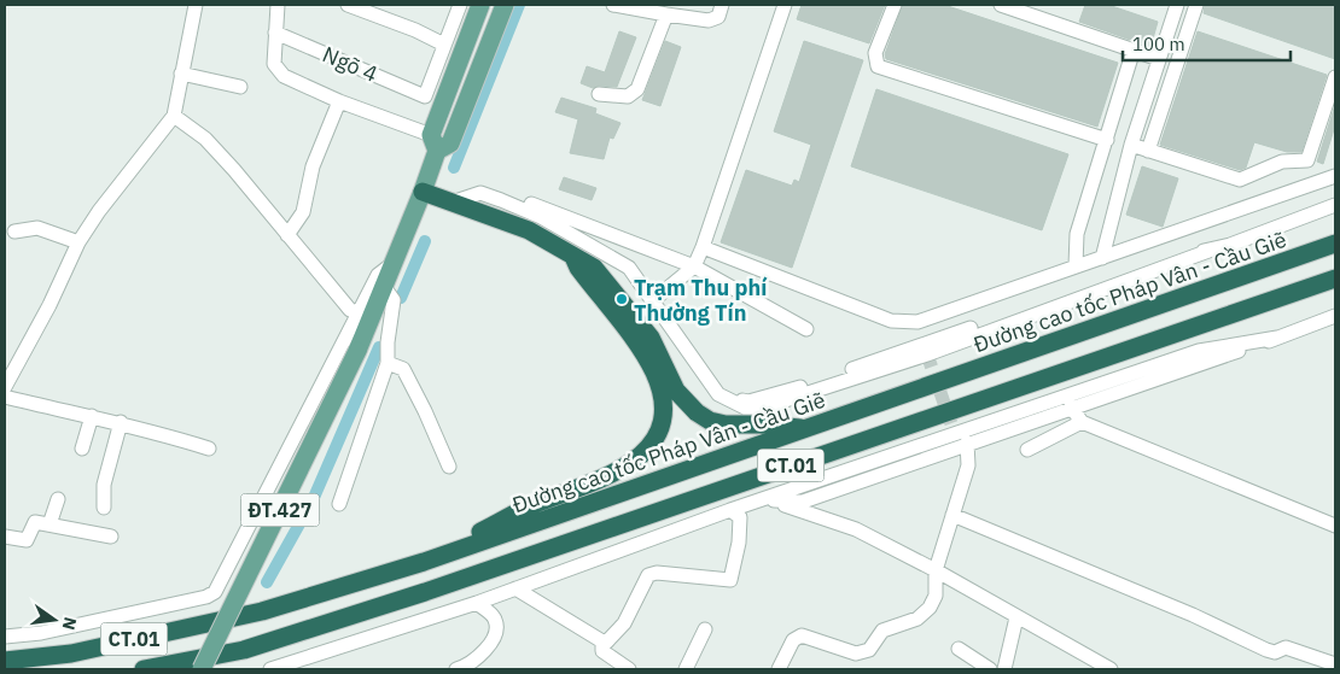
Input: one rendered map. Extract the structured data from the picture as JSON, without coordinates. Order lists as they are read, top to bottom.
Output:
{
  "streets": {
    "highway": ["Đường cao tốc Pháp Vân - Cầu Giẽ", "CT.01"],
    "main road": ["ĐT.427"],
    "street": ["Ngõ 4"]
  },
  "places": ["Trạm Thu phí Thường Tín"],
  "scale_bar": "100 m",
  "north": "right"
}
